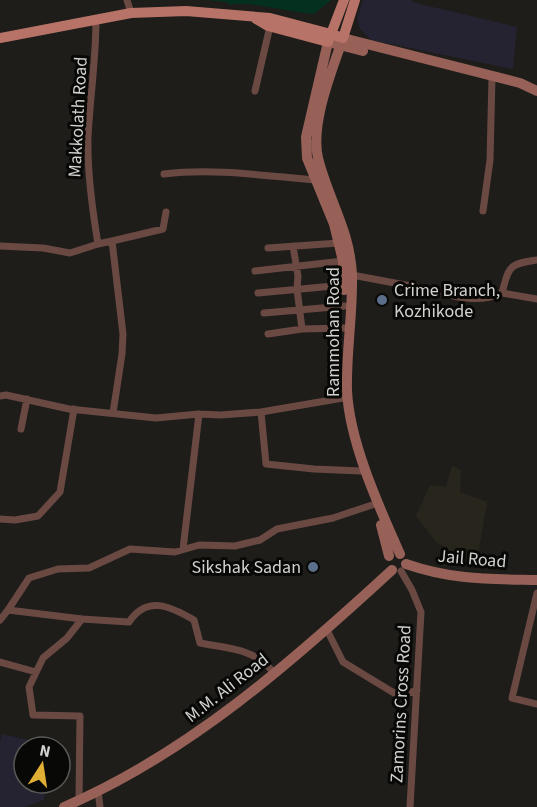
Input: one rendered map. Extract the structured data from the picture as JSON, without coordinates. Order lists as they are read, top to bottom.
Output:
{
  "streets": {
    "main road": ["Rammohan Road", "Jail Road", "M.M. Ali Road"],
    "street": ["Makkolath Road", "Zamorins Cross Road"]
  },
  "crossings": [
    ["Jail Road", "M.M. Ali Road"],
    ["Jail Road", "Zamorins Cross Road"],
    ["M.M. Ali Road", "Zamorins Cross Road"]
  ],
  "places": ["Crime Branch, Kozhikode", "Sikshak Sadan"],
  "north": "top"
}
